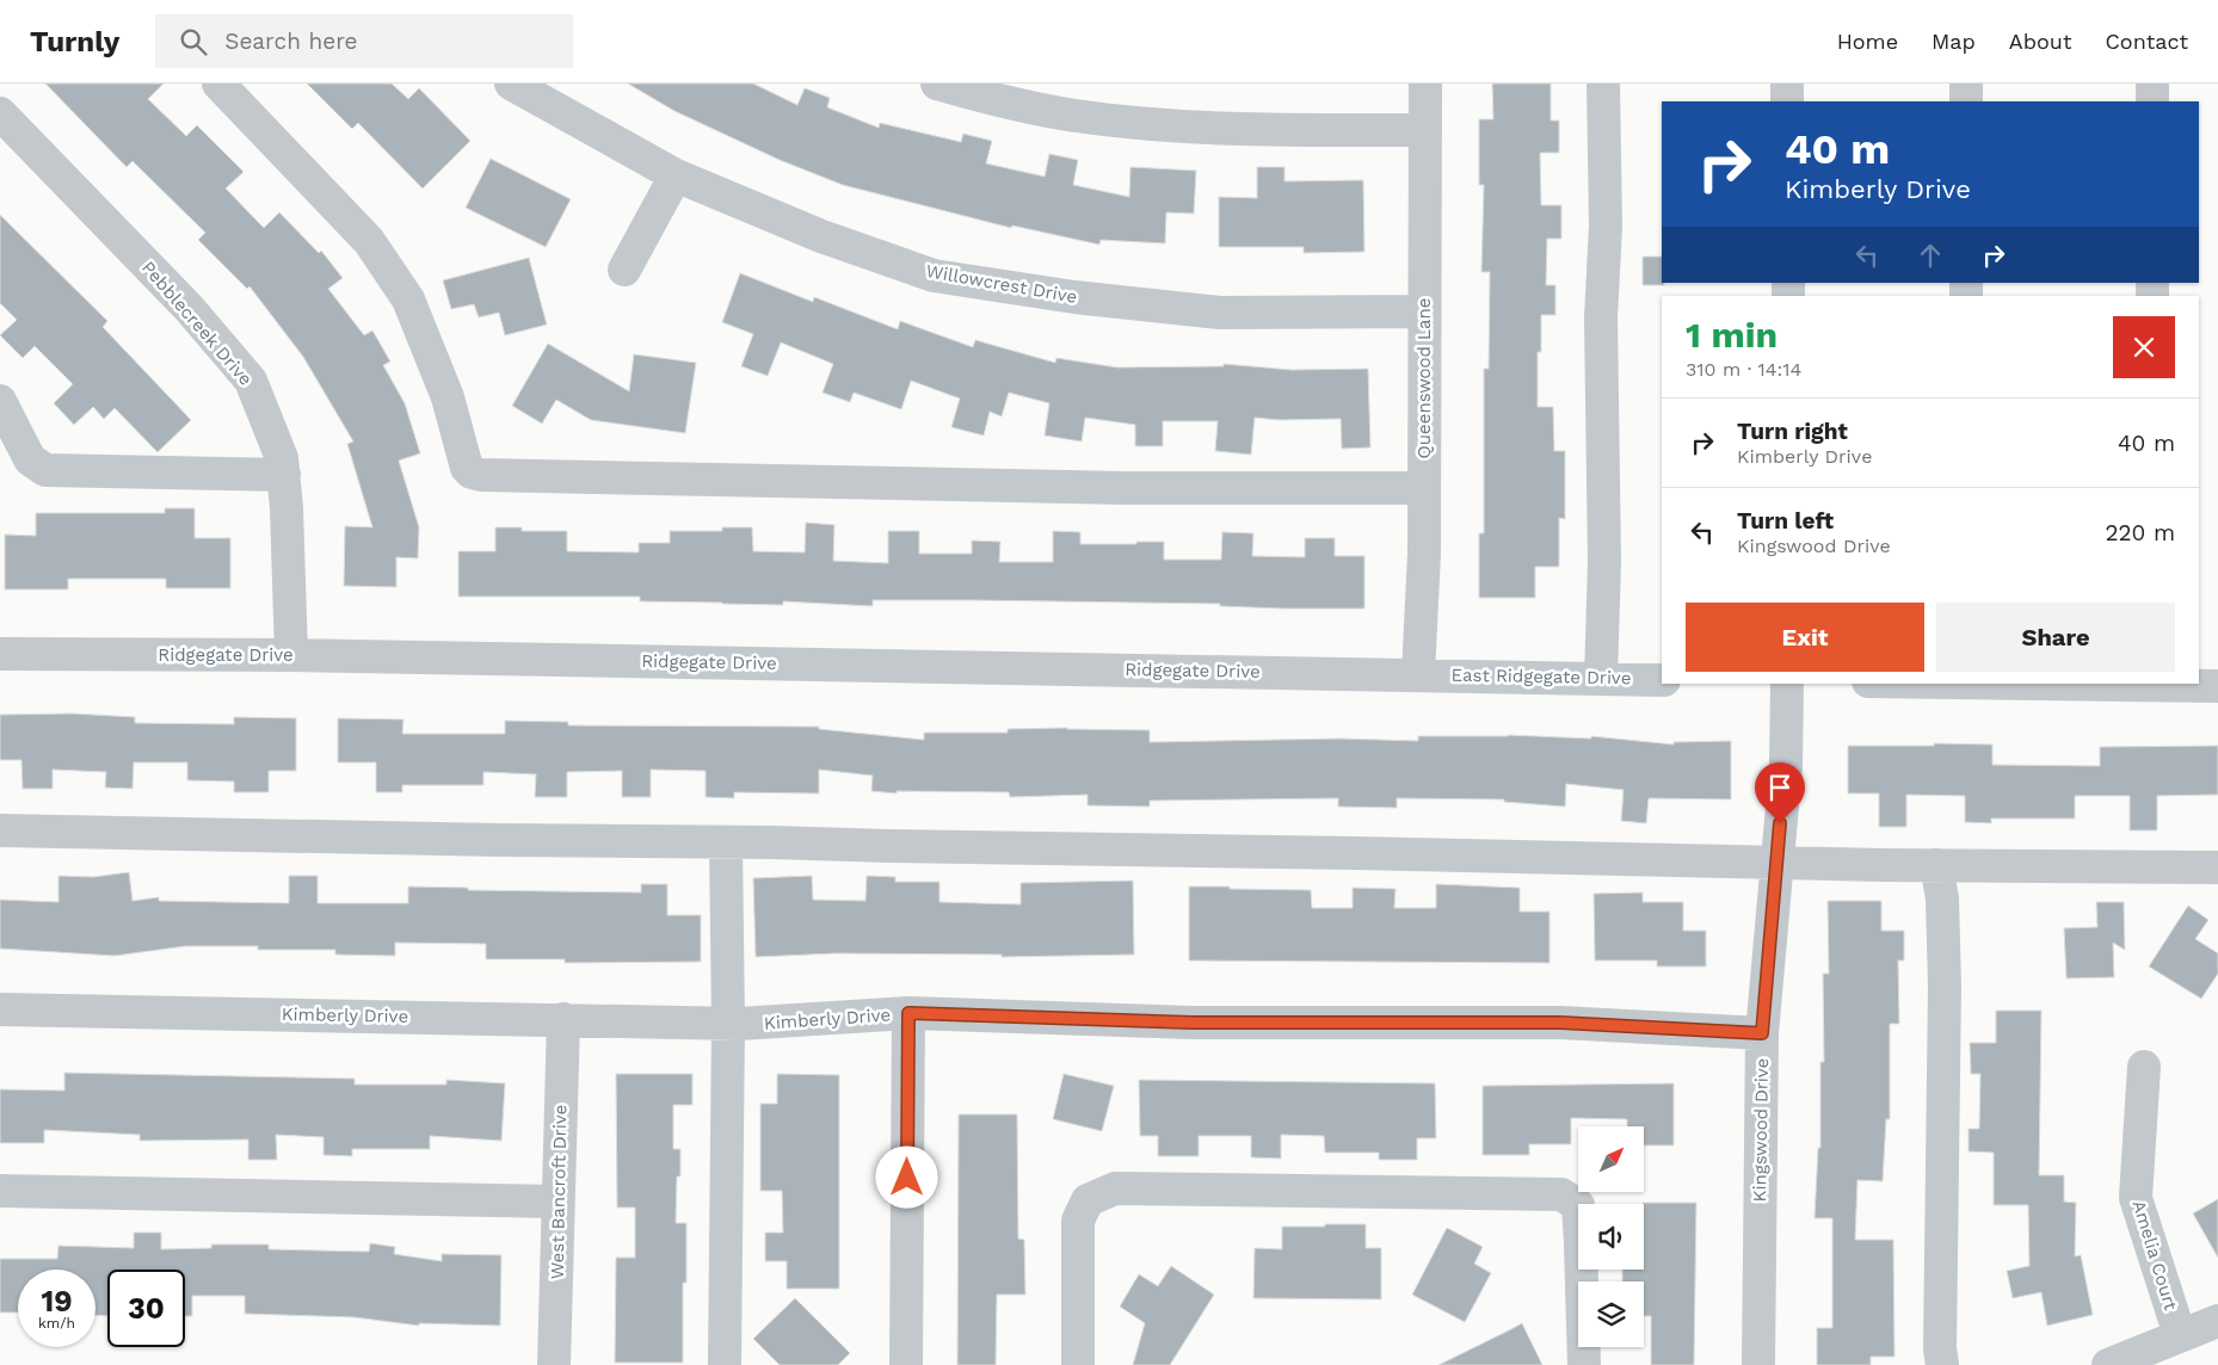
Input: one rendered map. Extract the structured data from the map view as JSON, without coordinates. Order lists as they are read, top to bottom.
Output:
{
  "streets": {
    "street": [
      "Willowcrest Drive",
      "Pebblecreek Drive",
      "Queenswood Lane",
      "Ridgegate Drive",
      "East Ridgegate Drive",
      "Kimberly Drive",
      "Kingswood Drive",
      "West Bancroft Drive",
      "Amelia Court"
    ]
  },
  "crossings": [
    ["Willowcrest Drive", "Queenswood Lane"],
    ["Pebblecreek Drive", "Ridgegate Drive"],
    ["Queenswood Lane", "Ridgegate Drive"],
    ["Queenswood Lane", "East Ridgegate Drive"],
    ["Ridgegate Drive", "East Ridgegate Drive"],
    ["Kimberly Drive", "Kingswood Drive"],
    ["Kimberly Drive", "West Bancroft Drive"]
  ],
  "north": "top right",
  "page": {
    "header": "Turnly",
    "search": "Search here",
    "nav": [
      "Home",
      "Map",
      "About",
      "Contact"
    ],
    "turn": ["40 m", "Kimberly Drive"],
    "heading": ["1 min", "310 m · 14:14"],
    "list": [
      {
        "name": "Turn right",
        "note": "Kimberly Drive",
        "value": "40 m"
      },
      {
        "name": "Turn left",
        "note": "Kingswood Drive",
        "value": "220 m"
      }
    ],
    "buttons": ["Exit", "Share"],
    "speed": "19 km/h",
    "limit": "30"
  }
}
